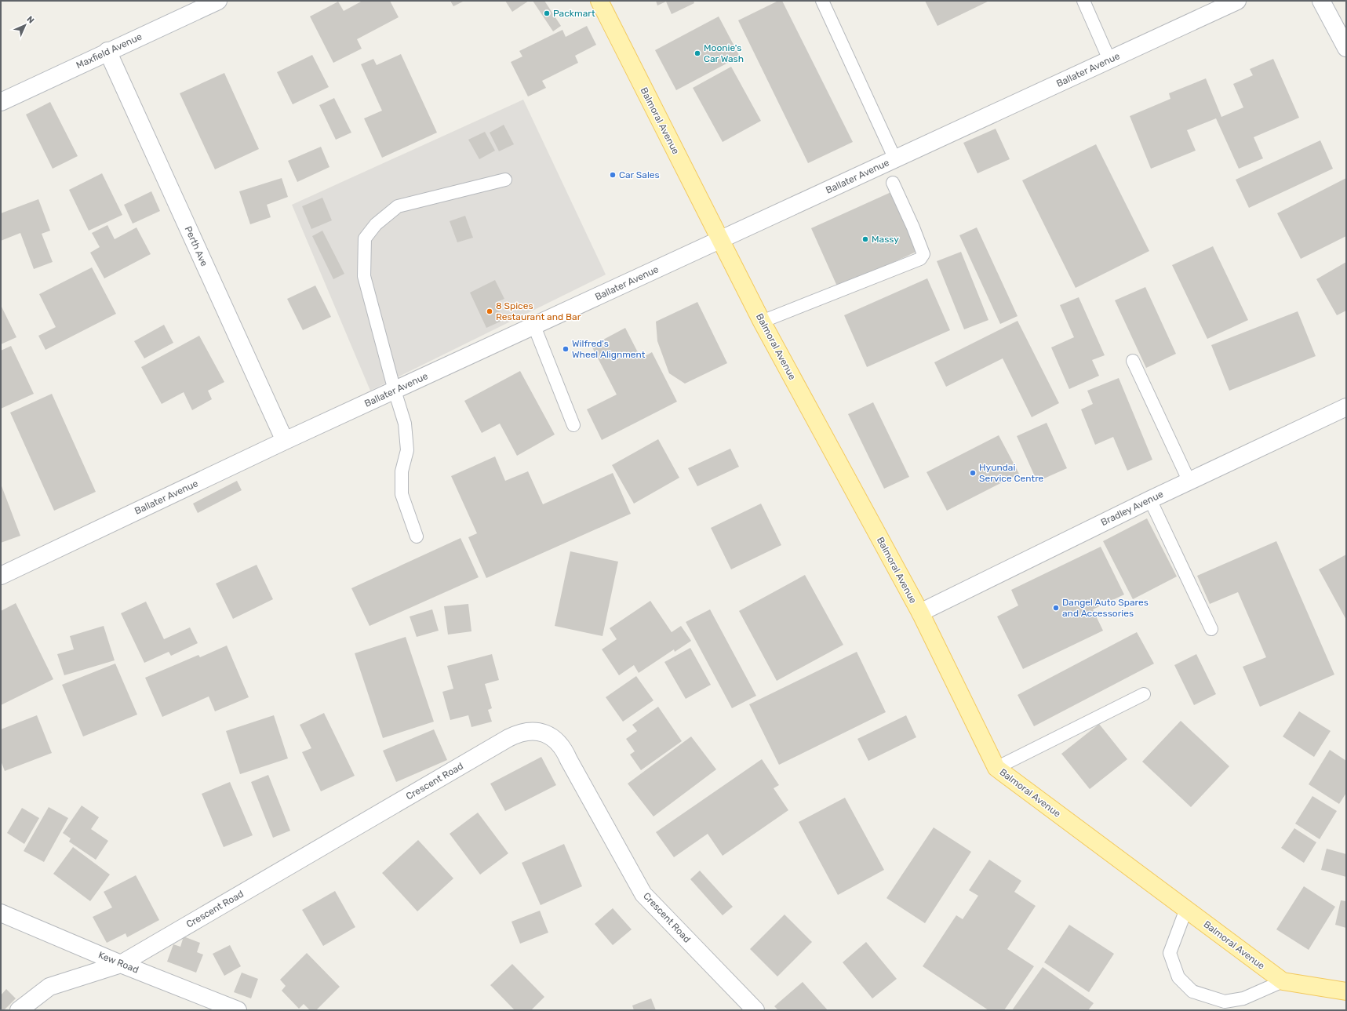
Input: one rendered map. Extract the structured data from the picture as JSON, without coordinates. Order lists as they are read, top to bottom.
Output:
{
  "streets": {
    "main road": ["Balmoral Avenue"],
    "street": [
      "Maxfield Avenue",
      "Ballater Avenue",
      "Perth Ave",
      "Bradley Avenue",
      "Crescent Road",
      "Kew Road"
    ]
  },
  "crossings": [
    ["Maxfield Avenue", "Perth Ave"],
    ["Ballater Avenue", "Balmoral Avenue"],
    ["Ballater Avenue", "Perth Ave"],
    ["Balmoral Avenue", "Bradley Avenue"],
    ["Crescent Road", "Kew Road"]
  ],
  "places": [
    "Packmart",
    "Moonie's Car Wash",
    "Car Sales",
    "Massy",
    "8 Spices Restaurant and Bar",
    "Wilfred's Wheel Alignment",
    "Hyundai Service Centre",
    "Dangel Auto Spares and Accessories"
  ],
  "north": "top right"
}
